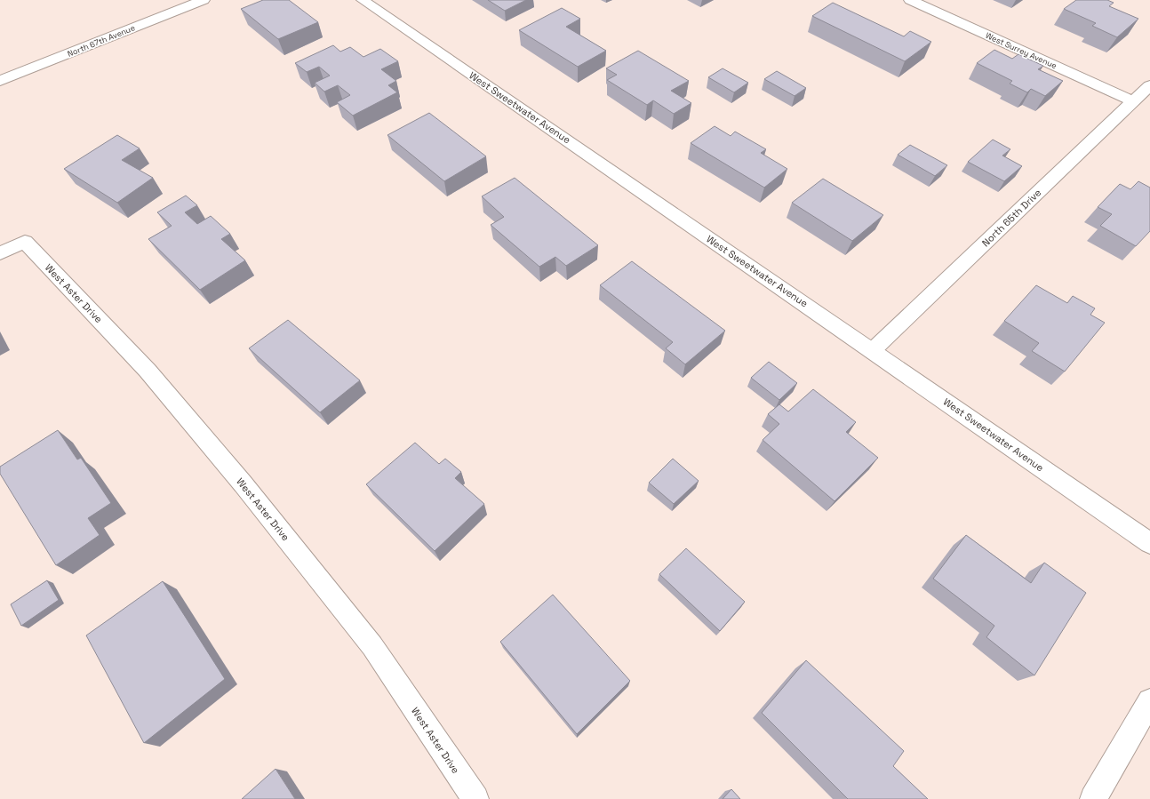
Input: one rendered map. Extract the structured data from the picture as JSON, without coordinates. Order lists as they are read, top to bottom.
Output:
{
  "streets": {
    "street": [
      "North 67th Avenue",
      "West Surrey Avenue",
      "West Sweetwater Avenue",
      "North 65th Drive",
      "West Aster Drive"
    ]
  },
  "crossings": [
    ["West Surrey Avenue", "North 65th Drive"],
    ["West Sweetwater Avenue", "North 65th Drive"]
  ]
}
